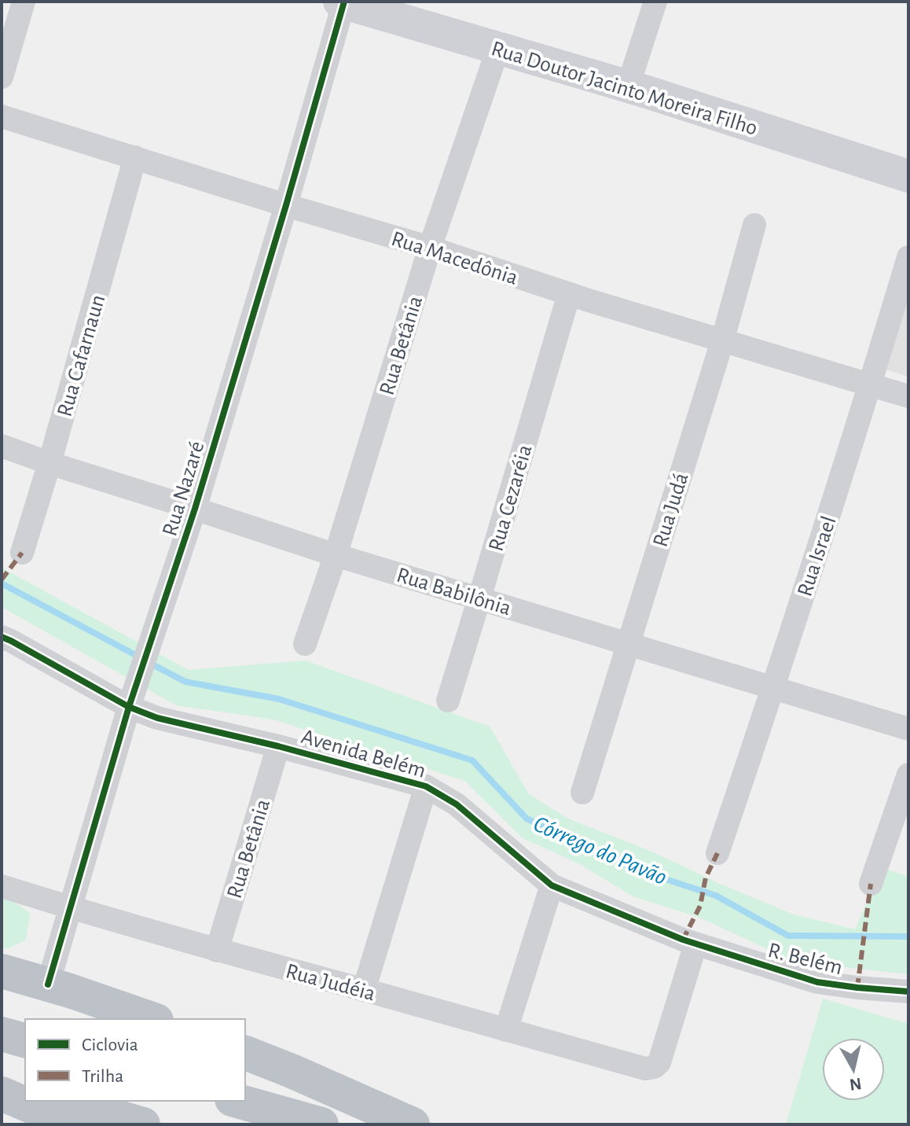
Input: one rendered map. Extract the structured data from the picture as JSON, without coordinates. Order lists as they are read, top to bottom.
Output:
{
  "streets": {
    "street": [
      "Rua Doutor Jacinto Moreira Filho",
      "Rua Macedônia",
      "Rua Betânia",
      "Rua Cafarnaun",
      "Rua Nazaré",
      "Rua Cezaréia",
      "Rua Judá",
      "Rua Israel",
      "Rua Babilônia",
      "Avenida Belém",
      "R. Belém",
      "Rua Judéia"
    ]
  },
  "crossings": [
    ["Rua Doutor Jacinto Moreira Filho", "Rua Betânia"],
    ["Rua Doutor Jacinto Moreira Filho", "Rua Nazaré"],
    ["Rua Macedônia", "Rua Betânia"],
    ["Rua Macedônia", "Rua Cafarnaun"],
    ["Rua Macedônia", "Rua Nazaré"],
    ["Rua Macedônia", "Rua Cezaréia"],
    ["Rua Macedônia", "Rua Judá"],
    ["Rua Macedônia", "Rua Israel"],
    ["Rua Betânia", "Rua Babilônia"],
    ["Rua Betânia", "Avenida Belém"],
    ["Rua Betânia", "Rua Judéia"],
    ["Rua Cafarnaun", "Rua Babilônia"],
    ["Rua Nazaré", "Rua Babilônia"],
    ["Rua Nazaré", "Avenida Belém"],
    ["Rua Nazaré", "Rua Judéia"],
    ["Rua Cezaréia", "Rua Babilônia"],
    ["Rua Judá", "Rua Babilônia"],
    ["Rua Israel", "Rua Babilônia"],
    ["Avenida Belém", "R. Belém"],
    ["Avenida Belém", "Rua Judéia"],
    ["R. Belém", "Rua Judéia"]
  ],
  "water": ["Córrego do Pavão"],
  "legend": ["Ciclovia", "Trilha"],
  "north": "bottom"
}
